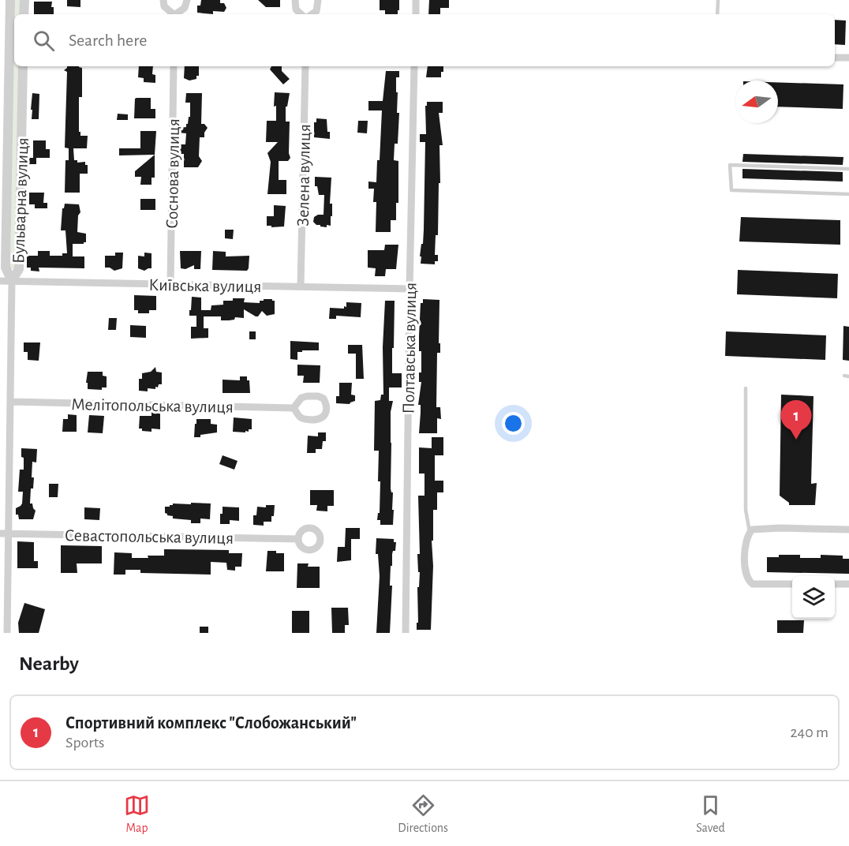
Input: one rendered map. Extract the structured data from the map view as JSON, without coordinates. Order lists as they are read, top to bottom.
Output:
{
  "streets": {
    "street": [
      "Соснова вулиця",
      "Зелена вулиця",
      "Бульварна вулиця",
      "Київська вулиця",
      "Полтавська вулиця",
      "Мелітопольська вулиця",
      "Севастопольська вулиця"
    ]
  },
  "crossings": [
    ["Соснова вулиця", "Київська вулиця"],
    ["Зелена вулиця", "Київська вулиця"],
    ["Бульварна вулиця", "Київська вулиця"],
    ["Київська вулиця", "Полтавська вулиця"]
  ],
  "north": "left",
  "page": {
    "search": "Search here",
    "pins": "1",
    "heading": "Nearby",
    "list": [
      {
        "mark": "1",
        "name": "Спортивний комплекс \"Слобожанський\"",
        "note": "Sports",
        "value": "240 m"
      }
    ],
    "nav": ["Map", "Directions", "Saved"]
  }
}
